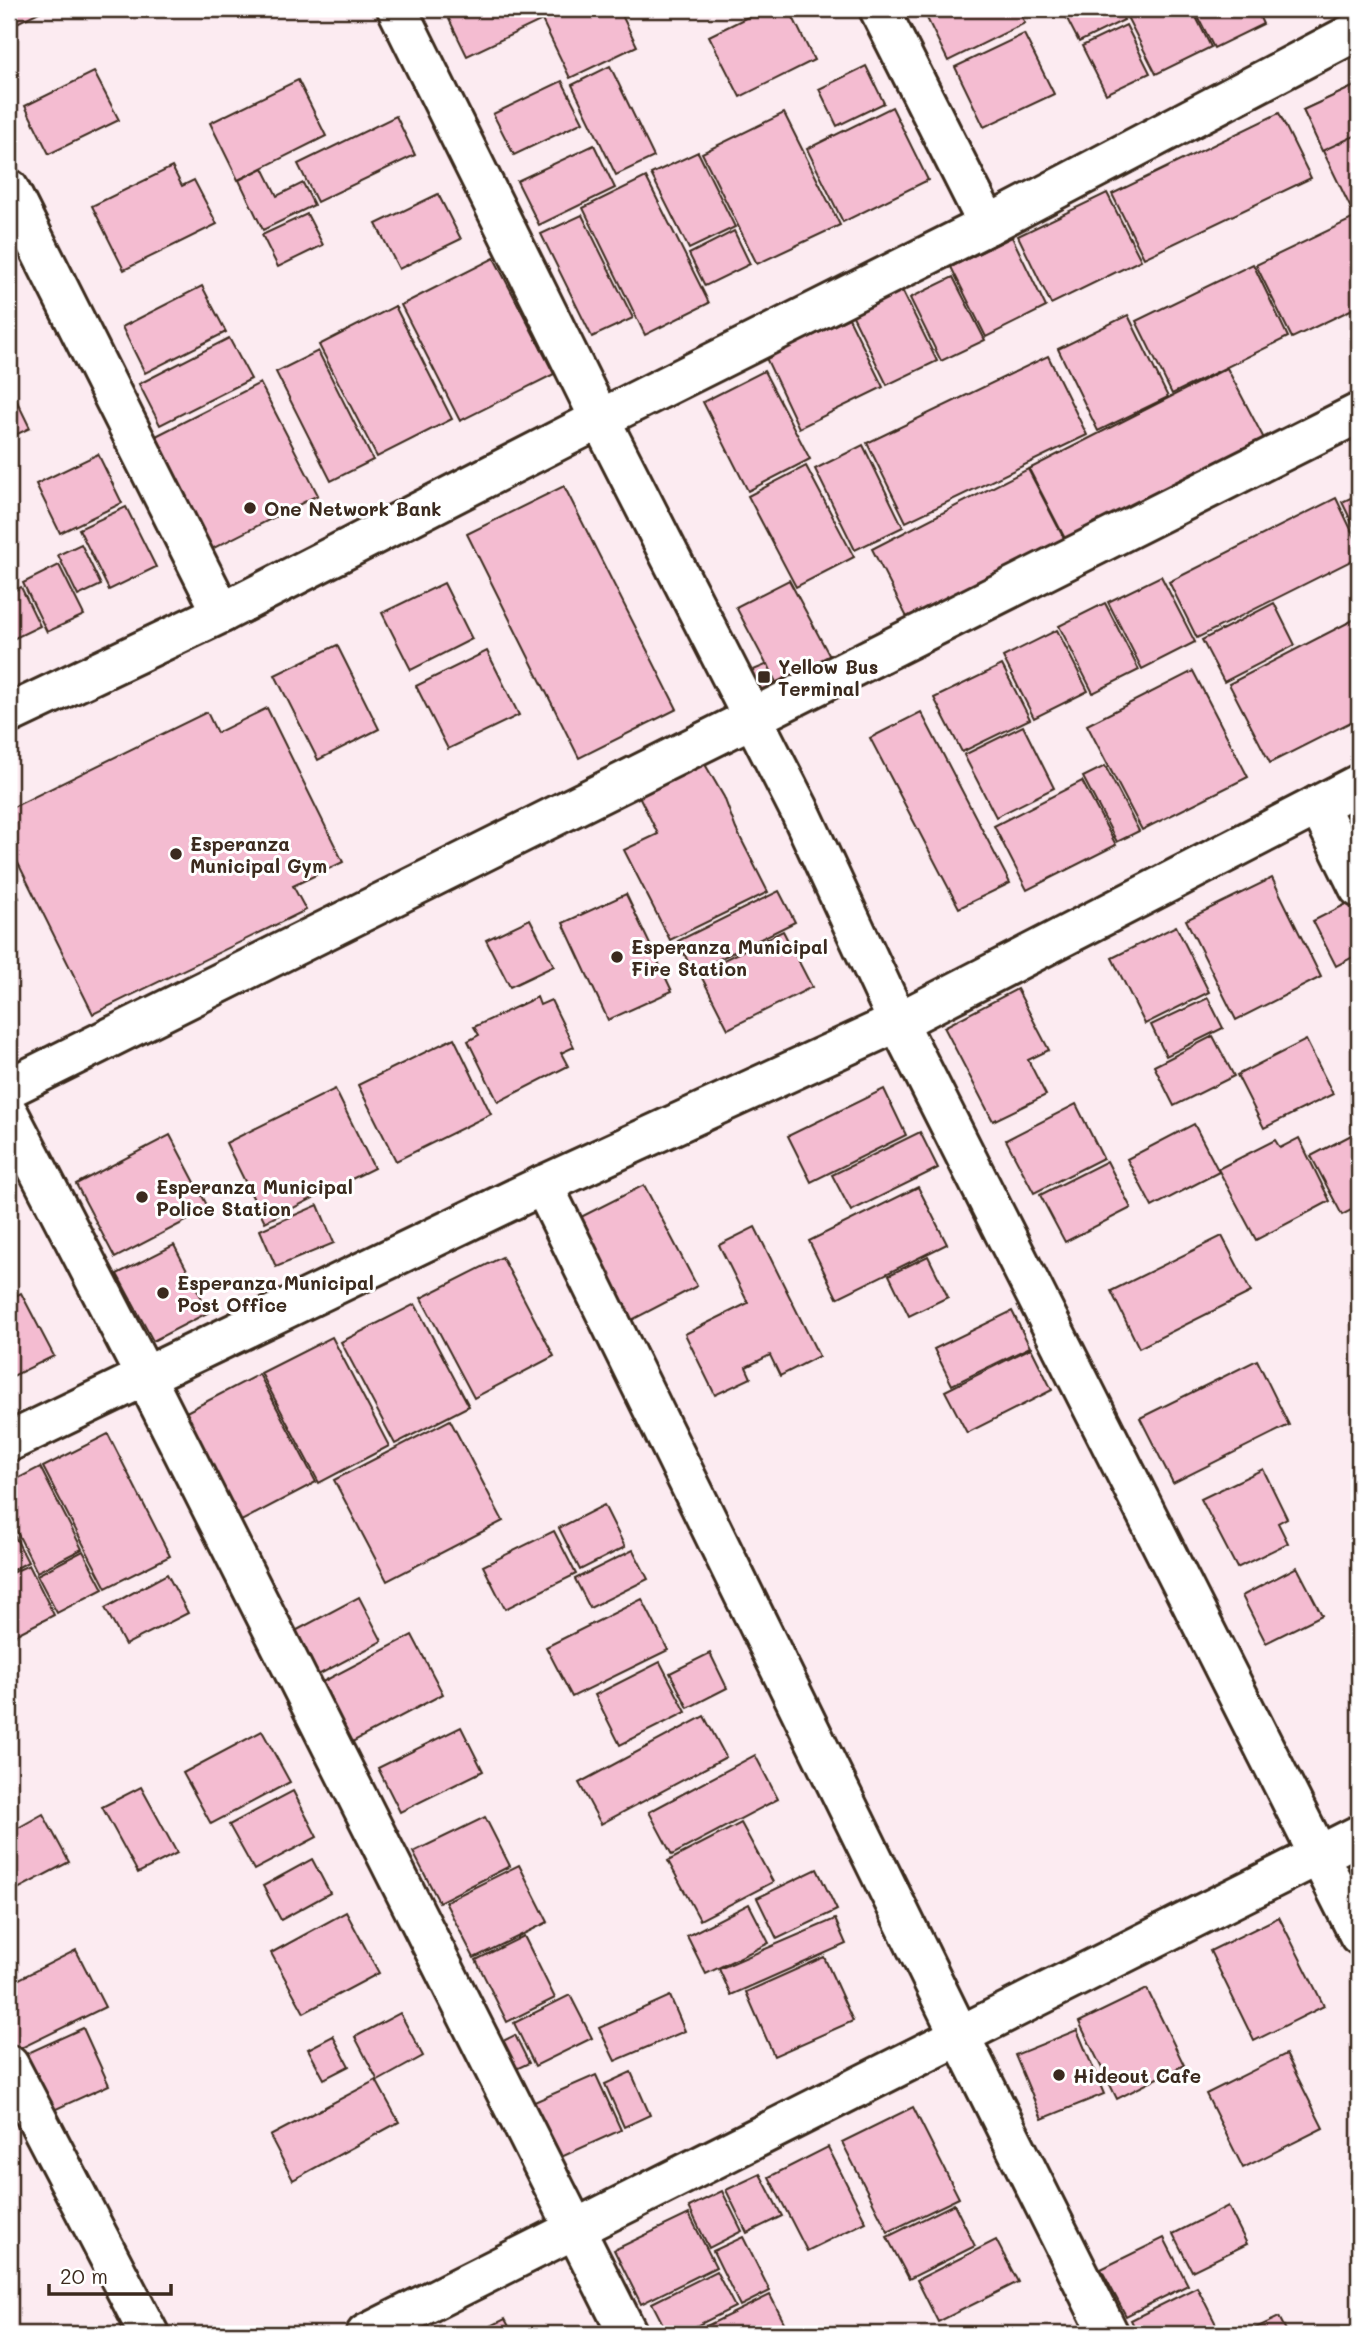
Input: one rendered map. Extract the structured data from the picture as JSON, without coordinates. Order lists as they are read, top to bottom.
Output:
{
  "places": {
    "other": [
      "One Network Bank",
      "Esperanza Municipal Gym",
      "Esperanza Municipal Fire Station",
      "Esperanza Municipal Police Station",
      "Esperanza Municipal Post Office",
      "Hideout Cafe"
    ],
    "transit": ["Yellow Bus Terminal"]
  },
  "scale_bar": "20 m"
}
